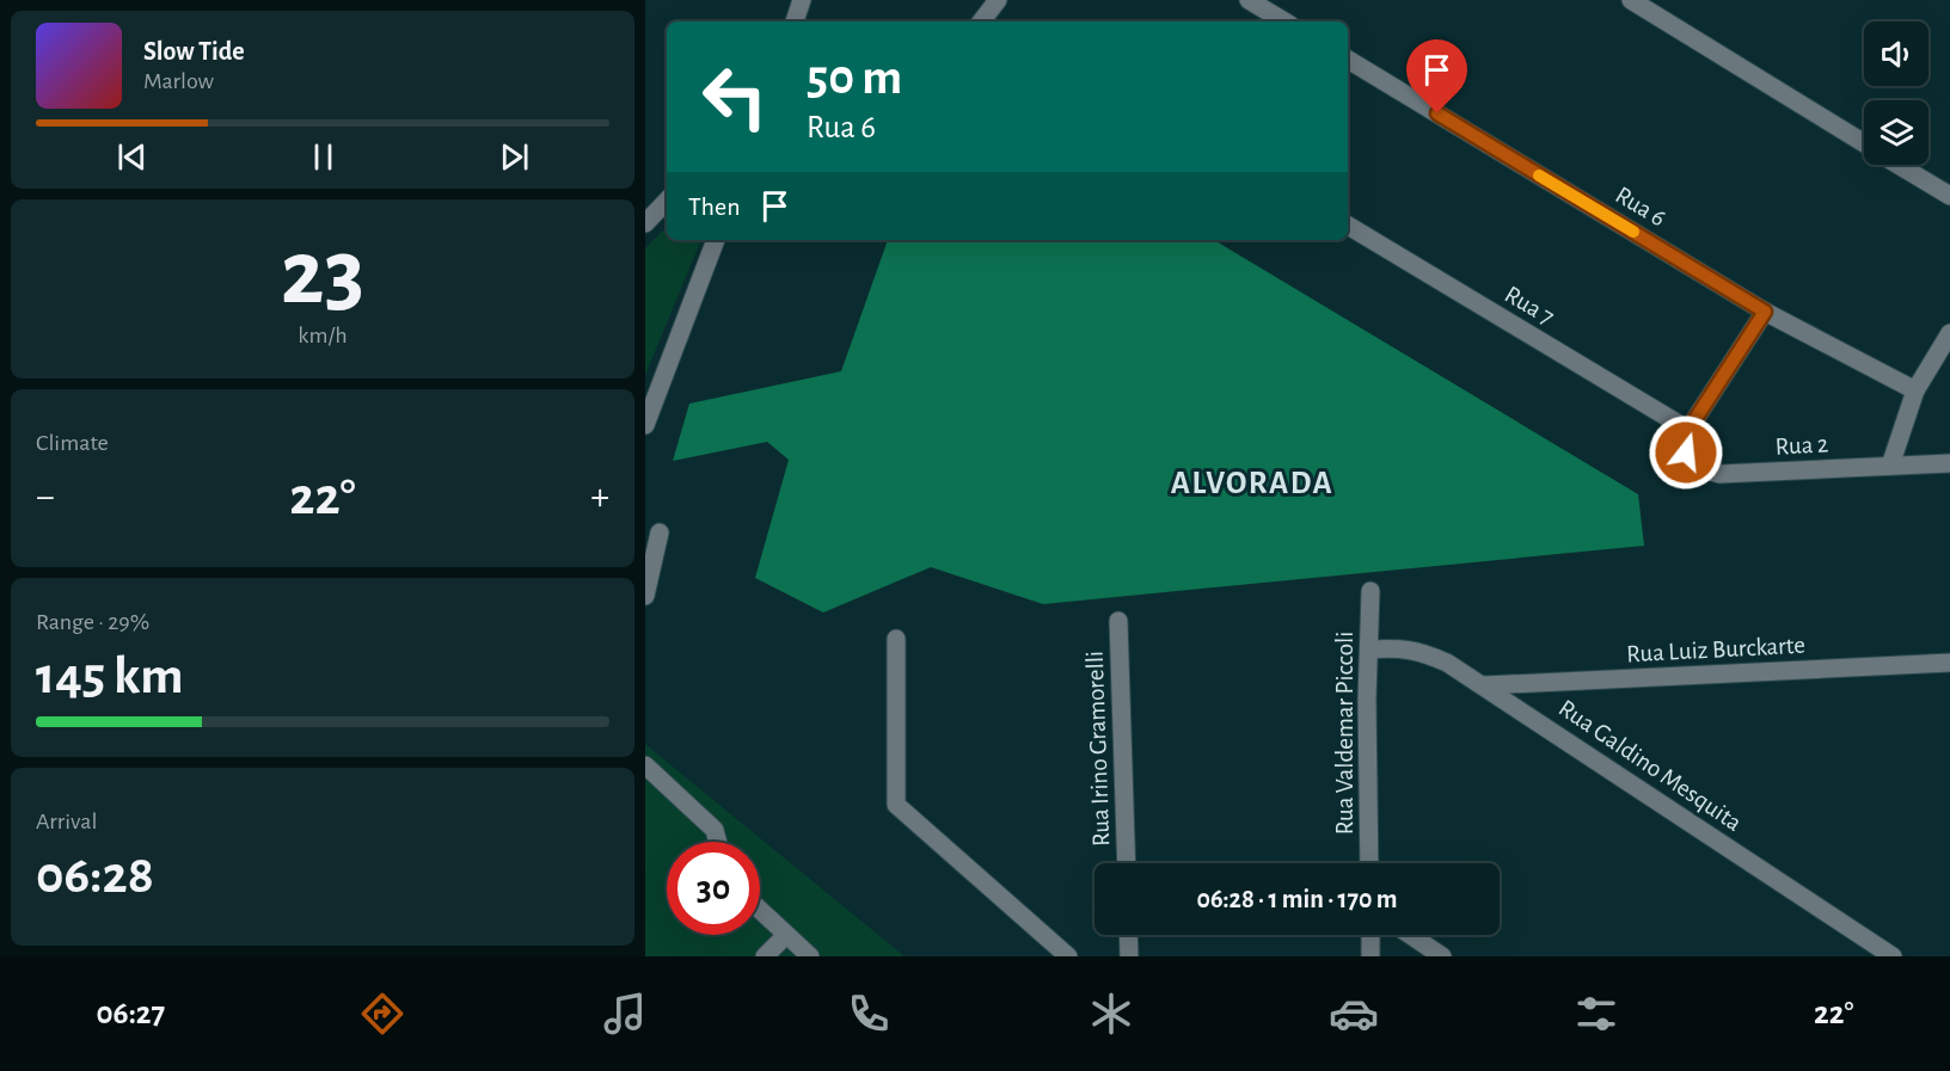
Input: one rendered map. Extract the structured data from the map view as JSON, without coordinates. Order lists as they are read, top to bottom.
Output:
{
  "streets": {
    "street": [
      "Rua 6",
      "Rua 7",
      "Rua 2",
      "Rua Luiz Burckarte",
      "Rua Valdemar Piccoli",
      "Rua Irino Gramorelli",
      "Rua Galdino Mesquita"
    ]
  },
  "crossings": [
    ["Rua 7", "Rua 2"],
    ["Rua Luiz Burckarte", "Rua Galdino Mesquita"],
    ["Rua Valdemar Piccoli", "Rua Galdino Mesquita"]
  ],
  "districts": ["ALVORADA"],
  "page": {
    "turn": ["50 m", "Rua 6"],
    "song": ["Slow Tide", "Marlow"],
    "then": "Then",
    "tile": [
      ["23", "km/h"],
      "Climate",
      ["Range · 29%", "145 km"],
      ["Arrival", "06:28"]
    ],
    "heat": ["−", "22°", "+"],
    "limit": "30",
    "trip": "06:28 · 1 min · 170 m",
    "tabs": ["06:27", "22°"]
  }
}
